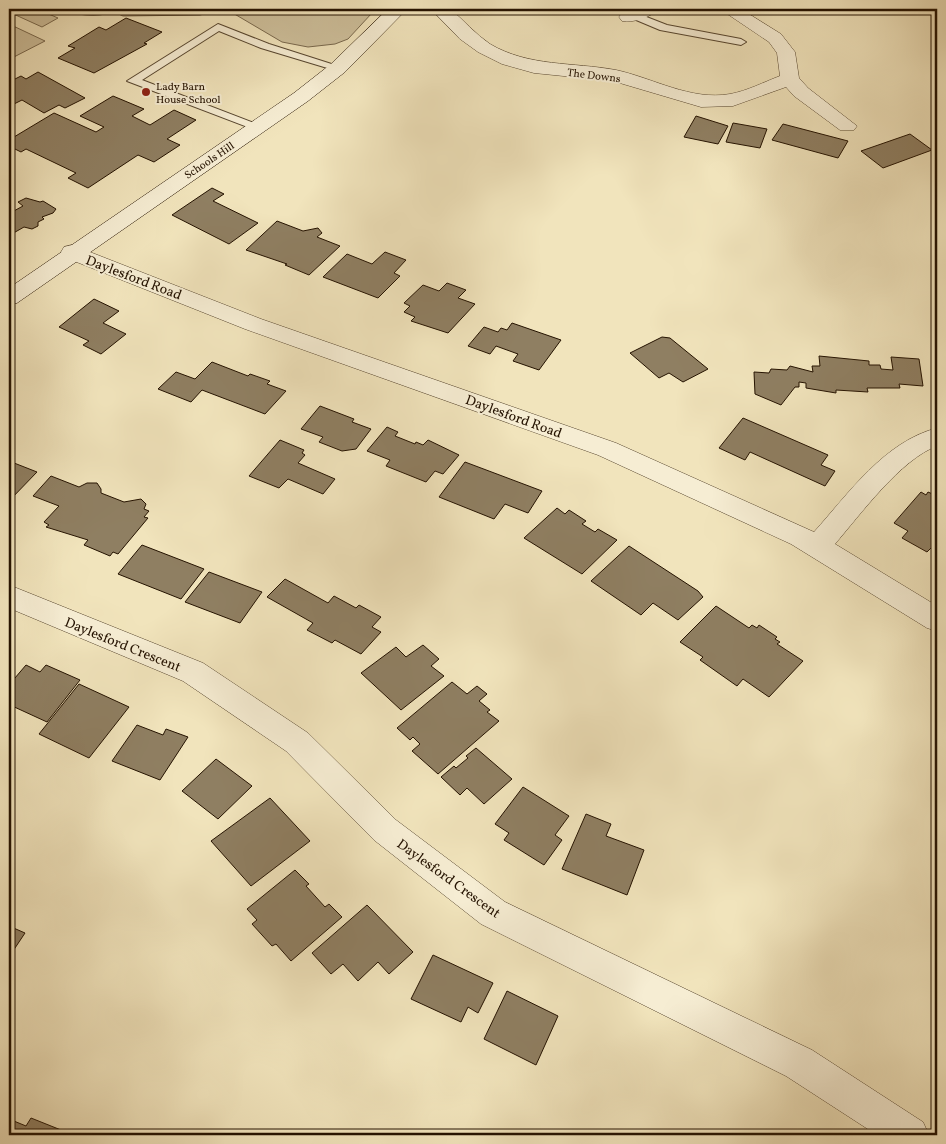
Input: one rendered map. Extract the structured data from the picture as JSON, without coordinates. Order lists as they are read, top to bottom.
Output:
{
  "streets": {
    "street": [
      "The Downs",
      "Schools Hill",
      "Daylesford Road",
      "Daylesford Crescent"
    ]
  },
  "crossings": [
    ["Schools Hill", "Daylesford Road"]
  ],
  "places": ["Lady Barn House School"]
}
